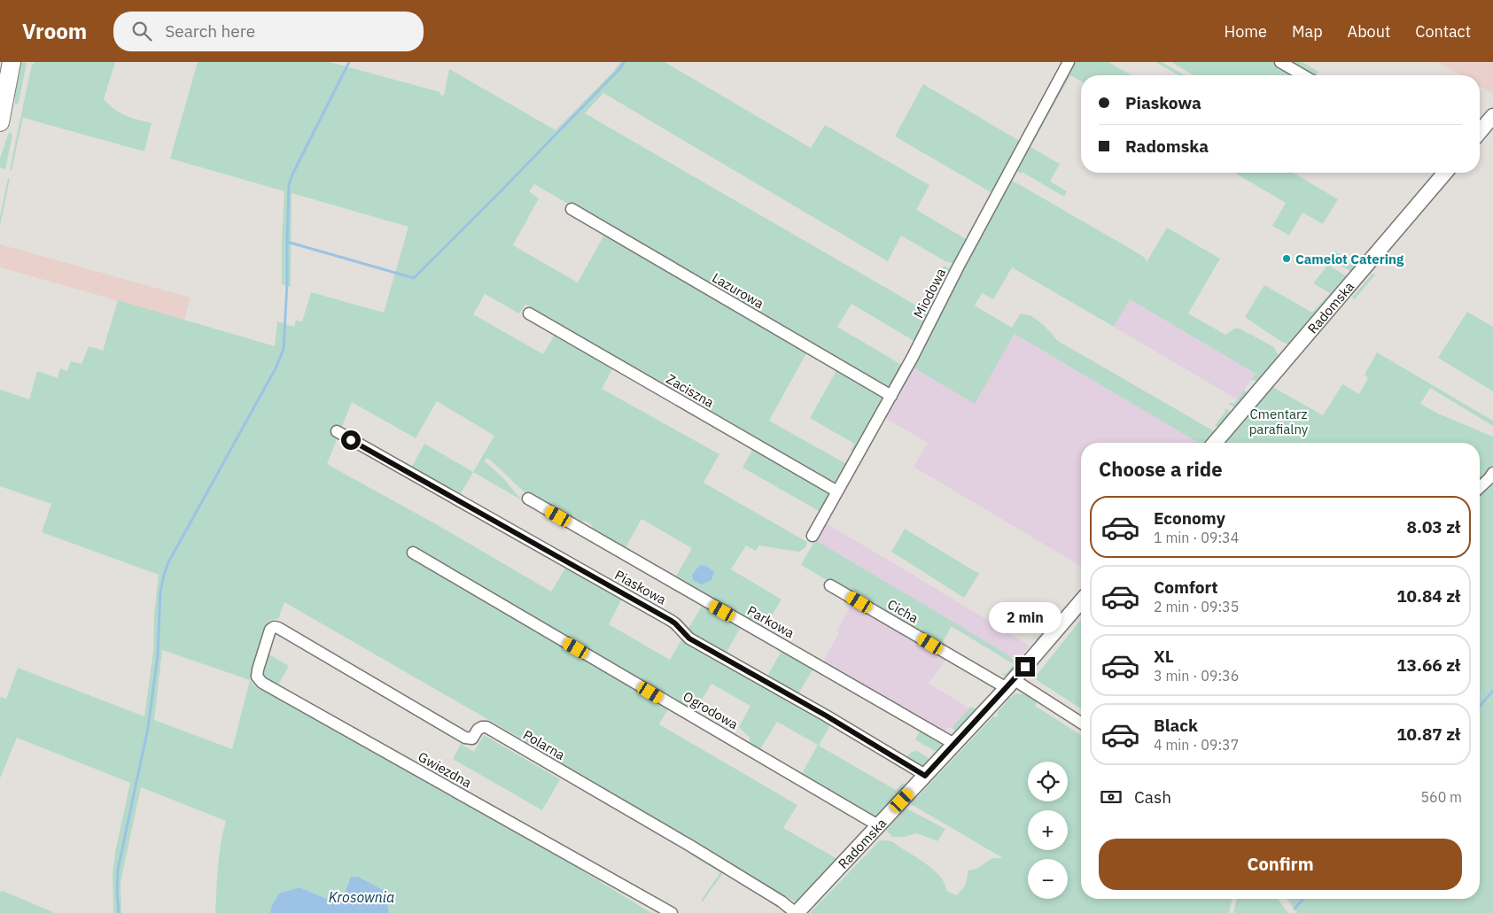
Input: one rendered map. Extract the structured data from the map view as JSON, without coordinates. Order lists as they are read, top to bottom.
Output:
{
  "streets": {
    "street": [
      "Lazurowa",
      "Miodowa",
      "Radomska",
      "Zaciszna",
      "Piaskowa",
      "Cicha",
      "Parkowa",
      "Ogrodowa",
      "Polarna",
      "Gwiezdna"
    ]
  },
  "crossings": [
    ["Lazurowa", "Miodowa"],
    ["Miodowa", "Zaciszna"],
    ["Radomska", "Piaskowa"],
    ["Radomska", "Cicha"],
    ["Radomska", "Parkowa"],
    ["Radomska", "Ogrodowa"],
    ["Radomska", "Polarna"],
    ["Polarna", "Gwiezdna"]
  ],
  "water": ["Krosownia"],
  "parks": ["Cmentarz parafialny"],
  "places": ["Camelot Catering"],
  "page": {
    "header": "Vroom",
    "search": "Search here",
    "nav": [
      "Home",
      "Map",
      "About",
      "Contact"
    ],
    "banner": ["Piaskowa", "Radomska"],
    "heading": "Choose a ride",
    "list": [
      {
        "name": "Economy",
        "note": "1 min · 09:34",
        "value": "8.03 zł"
      },
      {
        "name": "Comfort",
        "note": "2 min · 09:35",
        "value": "10.84 zł"
      },
      {
        "name": "XL",
        "note": "3 min · 09:36",
        "value": "13.66 zł"
      },
      {
        "name": "Black",
        "note": "4 min · 09:37",
        "value": "10.87 zł"
      }
    ],
    "bubble": "2 min",
    "map_buttons": ["+", "−"],
    "pay": ["Cash", "560 m"],
    "buttons": "Confirm"
  }
}
